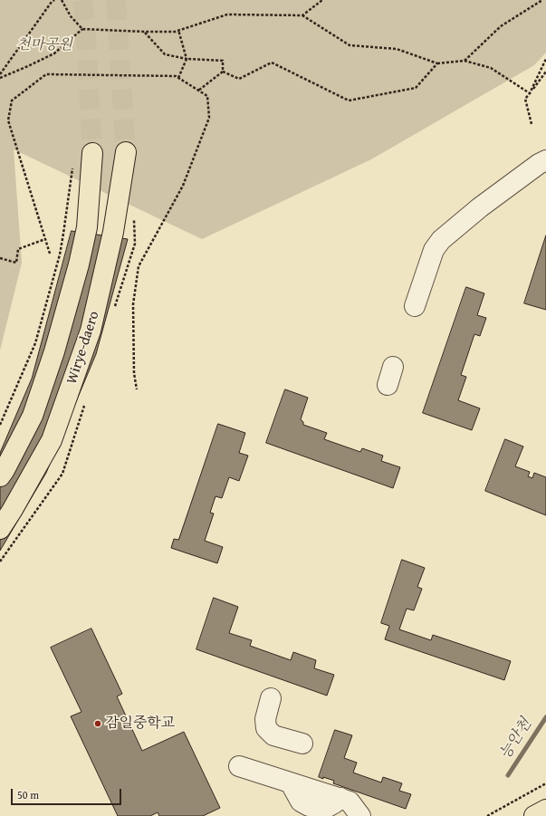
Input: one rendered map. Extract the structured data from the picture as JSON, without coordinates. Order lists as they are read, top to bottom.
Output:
{
  "streets": {
    "main road": ["Wirye-daero"]
  },
  "water": ["능안천"],
  "parks": ["천마공원"],
  "places": ["감일중학교"],
  "scale_bar": "50 m"
}
